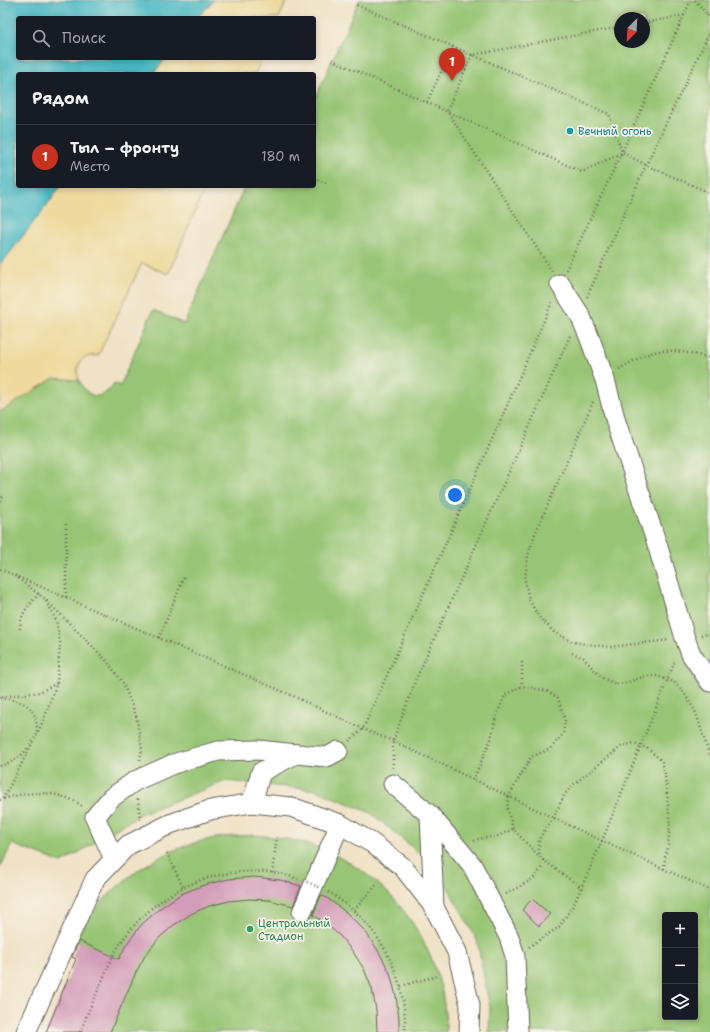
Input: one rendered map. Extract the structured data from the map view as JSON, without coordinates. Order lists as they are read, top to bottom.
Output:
{
  "places": ["Вечный огонь", "Центральный Стадион"],
  "north": "bottom left",
  "page": {
    "search": "Поиск",
    "pins": "1",
    "heading": "Рядом",
    "list": [
      {
        "mark": "1",
        "name": "Тыл – фронту",
        "note": "Место",
        "value": "180 m"
      }
    ],
    "map_buttons": ["+", "−"]
  }
}
